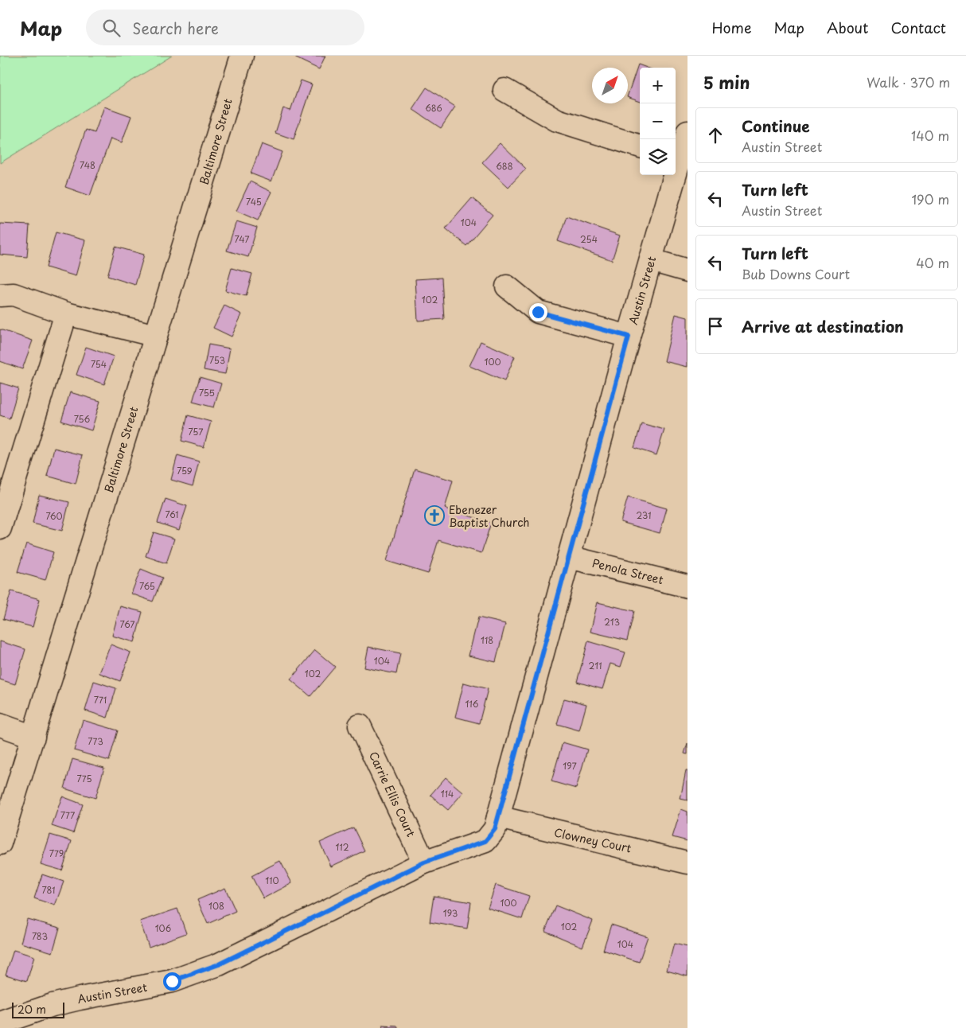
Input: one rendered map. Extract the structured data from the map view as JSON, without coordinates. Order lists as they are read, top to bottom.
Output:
{
  "streets": {
    "street": [
      "Baltimore Street",
      "Austin Street",
      "Penola Street",
      "Carrie Ellis Court",
      "Clowney Court"
    ]
  },
  "crossings": [
    ["Austin Street", "Penola Street"],
    ["Austin Street", "Carrie Ellis Court"],
    ["Austin Street", "Clowney Court"]
  ],
  "places": {
    "church": ["Ebenezer Baptist Church"]
  },
  "house_numbers": [
    "686",
    "748",
    "688",
    "745",
    "104",
    "747",
    "254",
    "102",
    "753",
    "100",
    "754",
    "755",
    "756",
    "757",
    "759",
    "761",
    "231",
    "760",
    "765",
    "213",
    "767",
    "118",
    "104",
    "211",
    "102",
    "771",
    "116",
    "773",
    "197",
    "775",
    "114",
    "777",
    "112",
    "779",
    "110",
    "781",
    "100",
    "108",
    "193",
    "102",
    "106",
    "783",
    "104"
  ],
  "scale_bar": "20 m",
  "north": "top right",
  "page": {
    "header": "Map",
    "search": "Search here",
    "nav": [
      "Home",
      "Map",
      "About",
      "Contact"
    ],
    "heading": ["5 min", "Walk · 370 m"],
    "map_buttons": ["+", "−"],
    "list": [
      ["Continue", "Austin Street", "140 m"],
      ["Turn left", "Austin Street", "190 m"],
      ["Turn left", "Bub Downs Court", "40 m"],
      "Arrive at destination"
    ],
    "scale": "20 m"
  }
}
